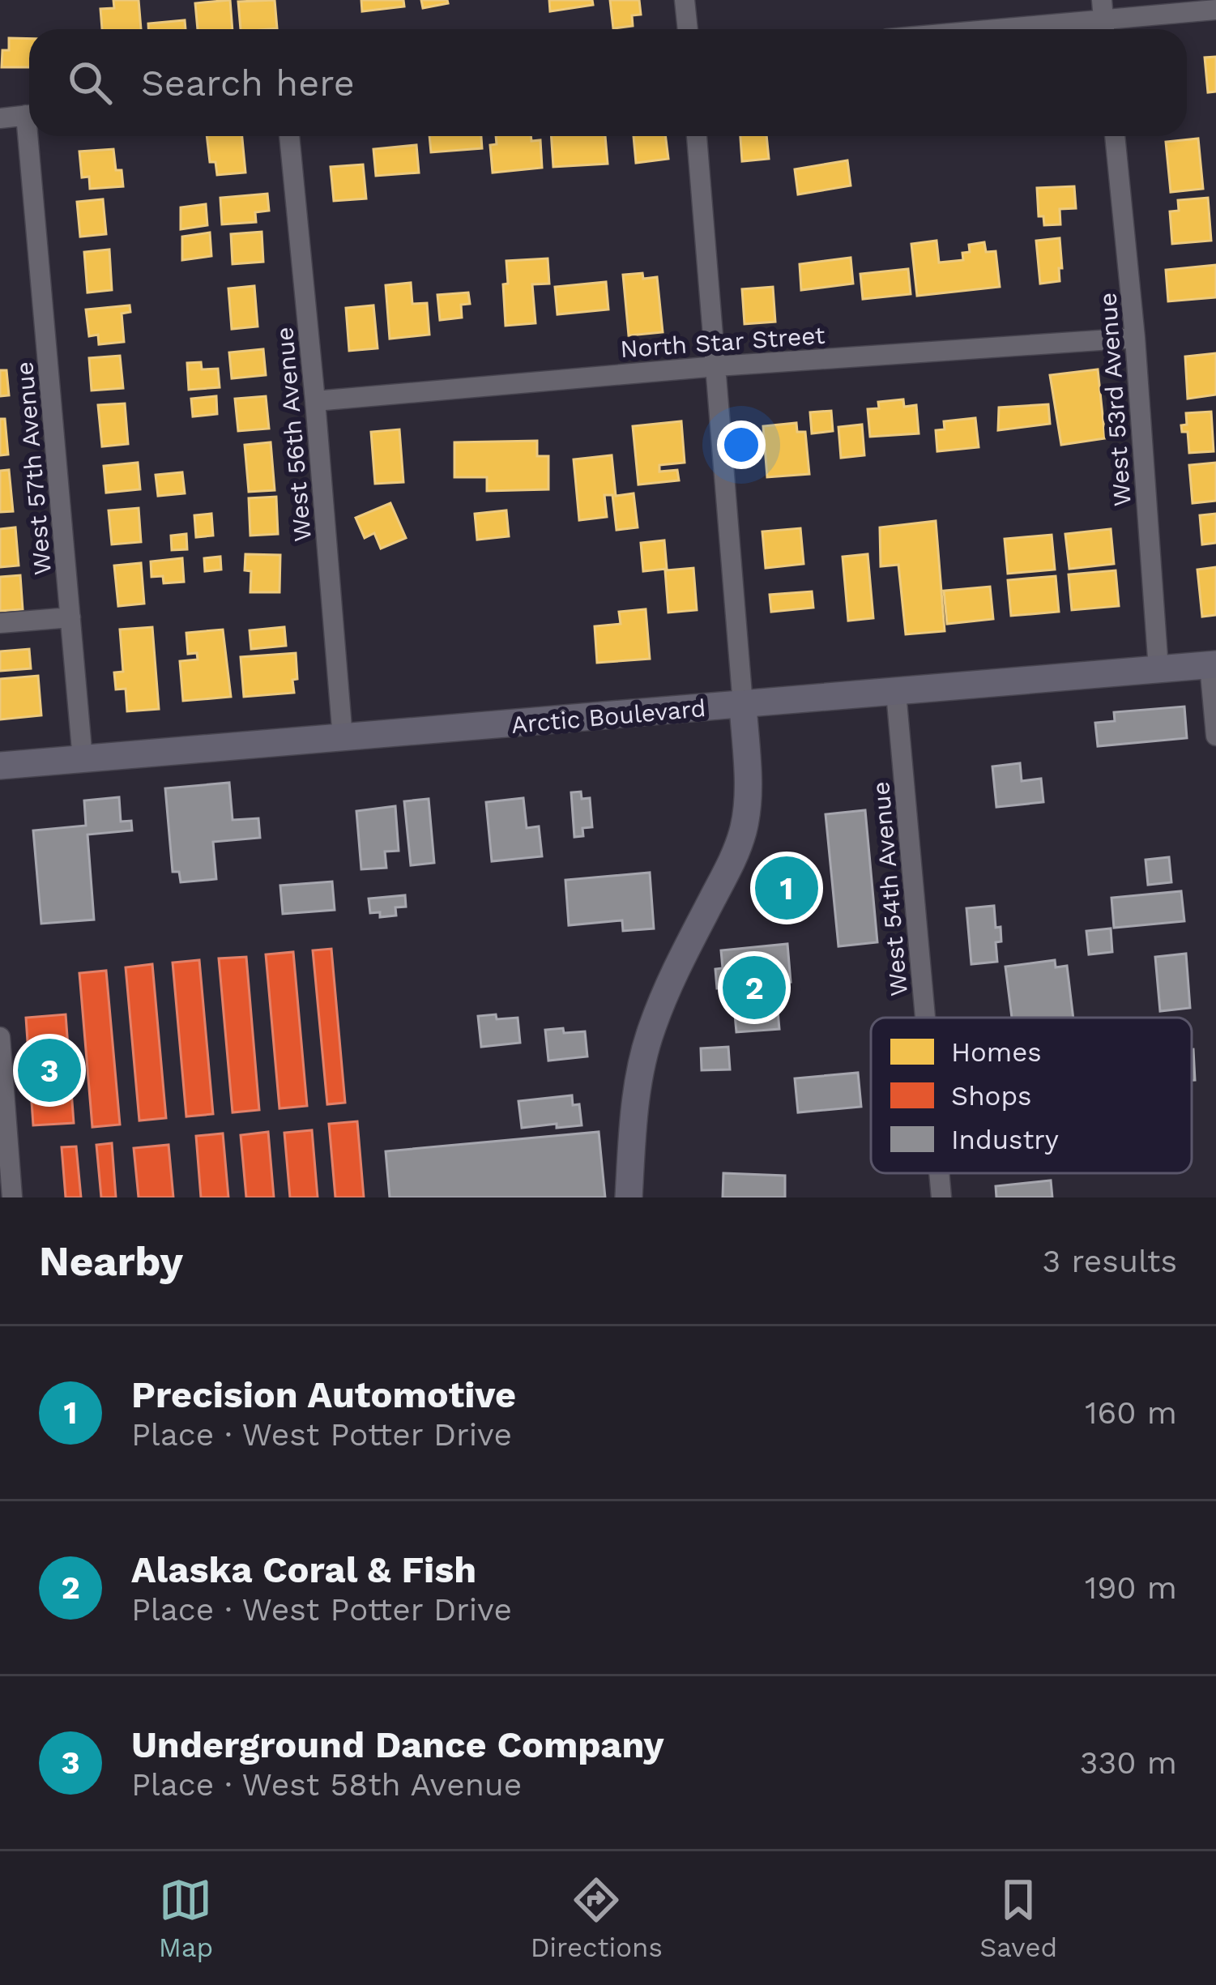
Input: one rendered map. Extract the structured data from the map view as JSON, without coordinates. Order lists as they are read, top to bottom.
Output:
{
  "streets": {
    "main road": ["Arctic Boulevard"],
    "street": [
      "North Star Street",
      "West 53rd Avenue",
      "West 56th Avenue",
      "West 57th Avenue",
      "West 54th Avenue"
    ]
  },
  "crossings": [
    ["North Star Street", "West 53rd Avenue"],
    ["North Star Street", "West 56th Avenue"],
    ["West 53rd Avenue", "Arctic Boulevard"],
    ["West 56th Avenue", "Arctic Boulevard"],
    ["West 57th Avenue", "Arctic Boulevard"],
    ["Arctic Boulevard", "West 54th Avenue"]
  ],
  "legend": ["Homes", "Shops", "Industry"],
  "page": {
    "search": "Search here",
    "pins": ["1", "2", "3"],
    "heading": ["Nearby", "3 results"],
    "list": [
      {
        "mark": "1",
        "name": "Precision Automotive",
        "note": "Place · West Potter Drive",
        "value": "160 m"
      },
      {
        "mark": "2",
        "name": "Alaska Coral & Fish",
        "note": "Place · West Potter Drive",
        "value": "190 m"
      },
      {
        "mark": "3",
        "name": "Underground Dance Company",
        "note": "Place · West 58th Avenue",
        "value": "330 m"
      }
    ],
    "nav": ["Map", "Directions", "Saved"]
  }
}
